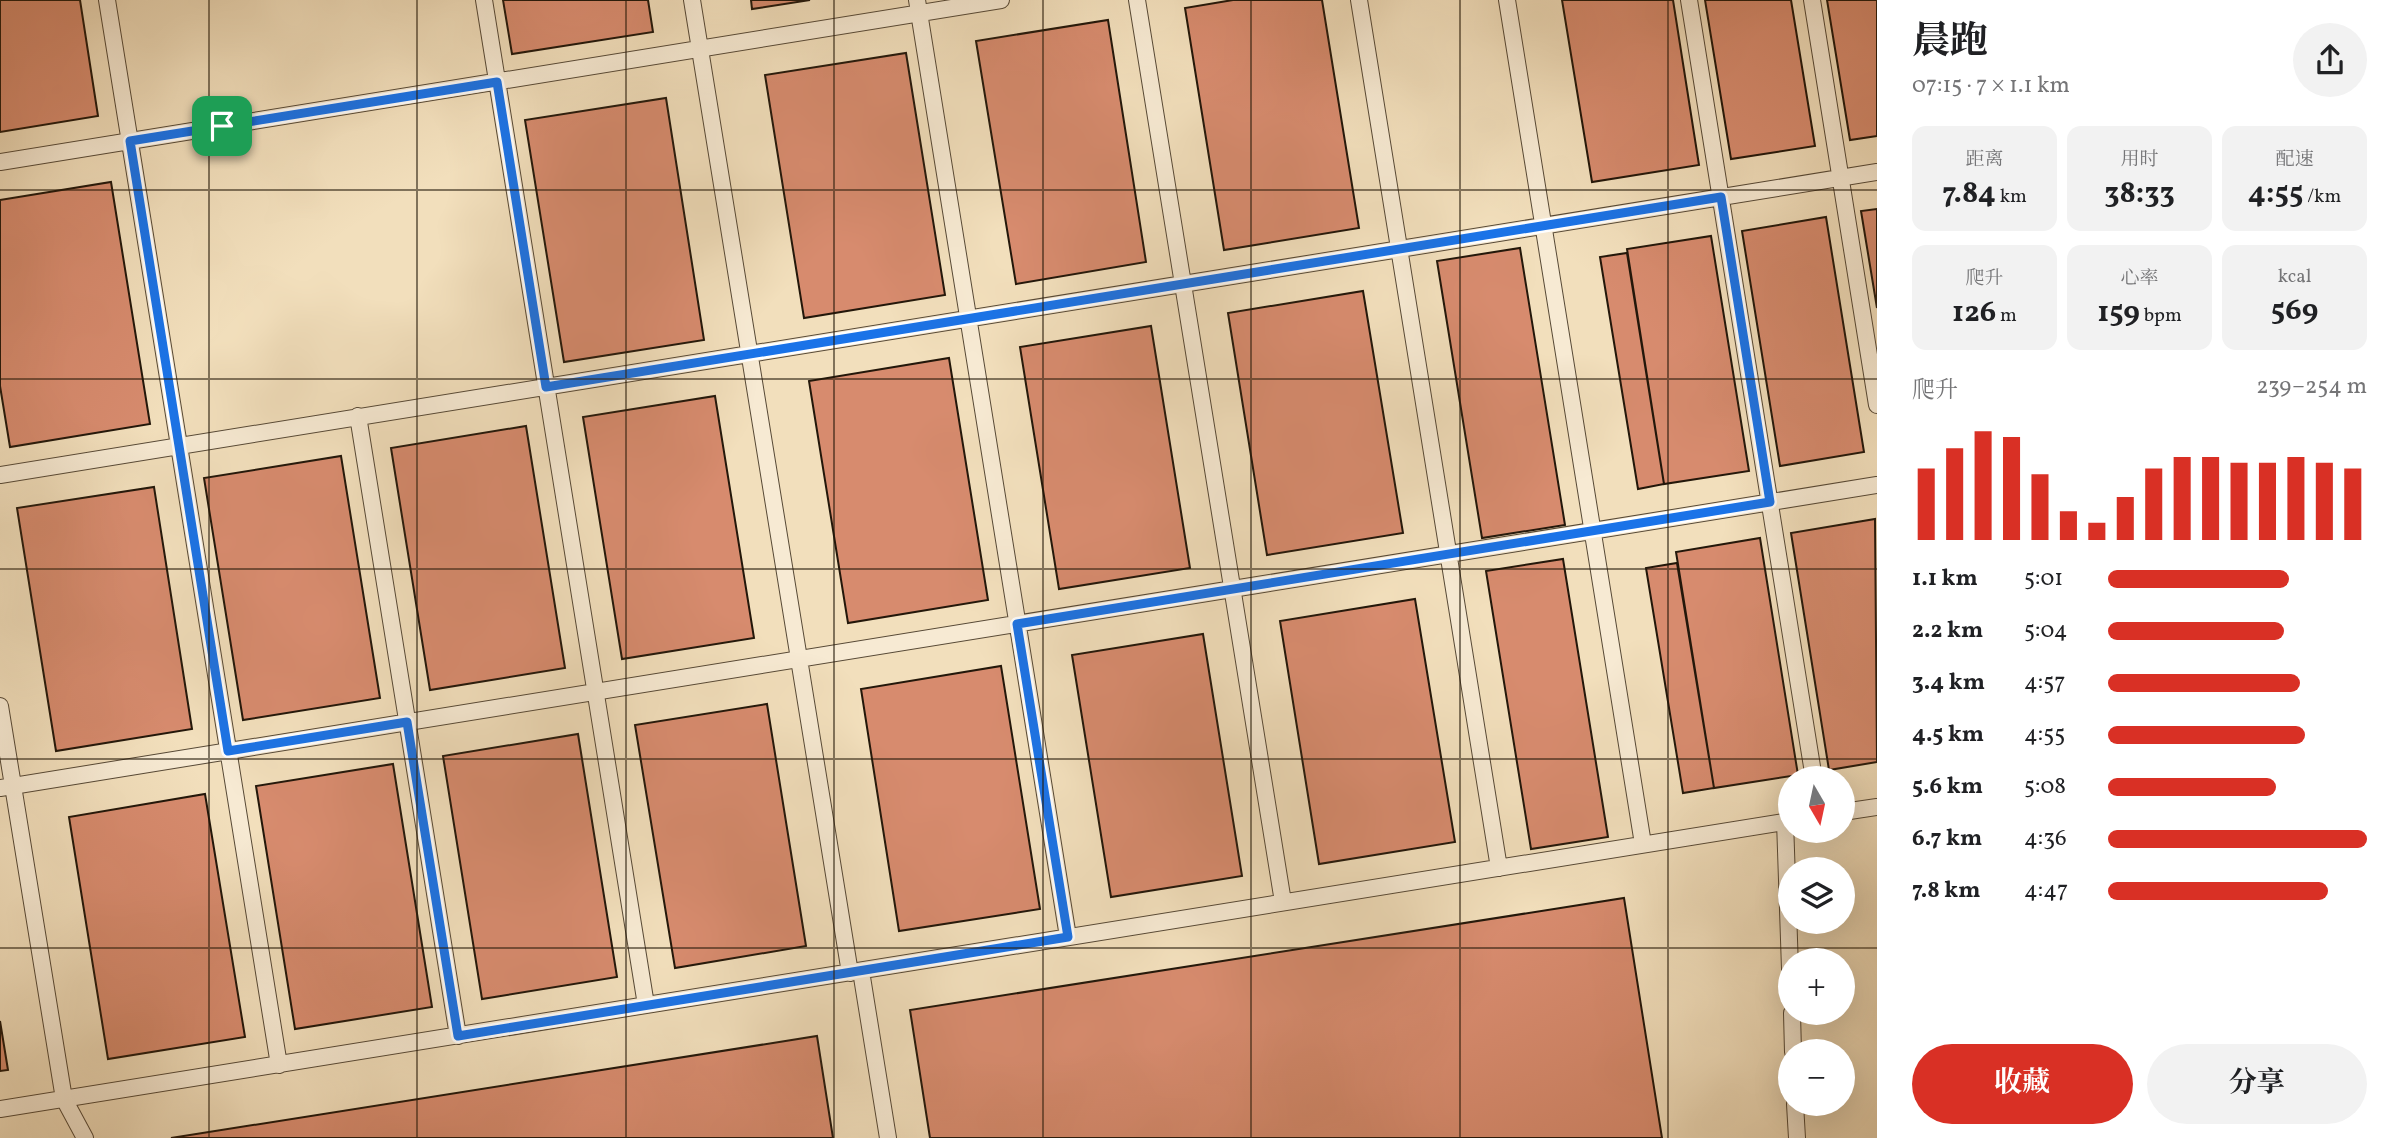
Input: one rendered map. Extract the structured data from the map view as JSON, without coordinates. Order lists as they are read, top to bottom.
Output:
{
  "north": "bottom",
  "page": {
    "heading": ["晨跑", "07:15 · 7 × 1.1 km"],
    "stats": [
      ["距离", "7.84 km"],
      ["用时", "38:33"],
      ["配速", "4:55 /km"],
      ["爬升", "126 m"],
      ["心率", "159 bpm"],
      ["kcal", "569"]
    ],
    "chart": ["爬升", "239–254 m"],
    "list": [
      {
        "name": "1.1 km",
        "note": "5:01"
      },
      {
        "name": "2.2 km",
        "note": "5:04"
      },
      {
        "name": "3.4 km",
        "note": "4:57"
      },
      {
        "name": "4.5 km",
        "note": "4:55"
      },
      {
        "name": "5.6 km",
        "note": "5:08"
      },
      {
        "name": "6.7 km",
        "note": "4:36"
      },
      {
        "name": "7.8 km",
        "note": "4:47"
      }
    ],
    "map_buttons": ["+", "−"],
    "buttons": ["收藏", "分享"]
  }
}
